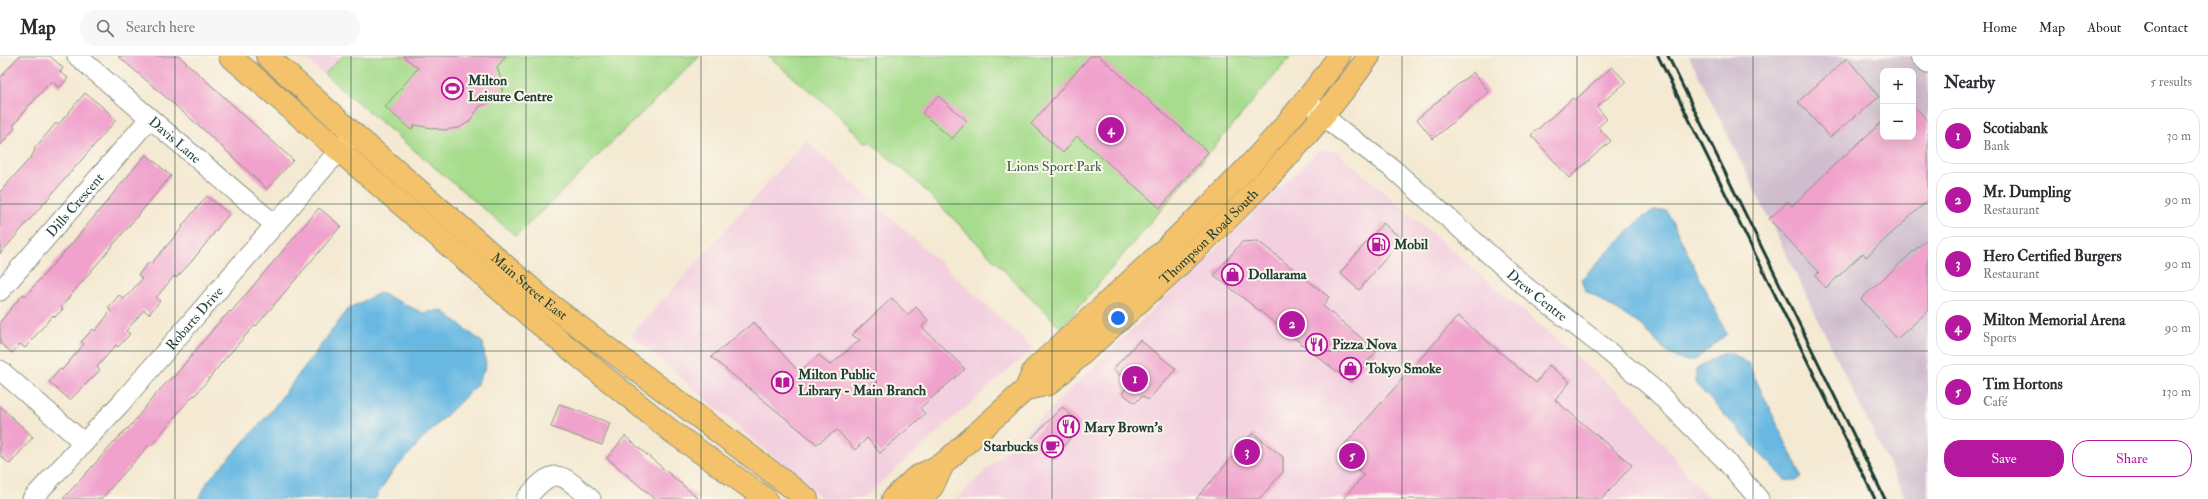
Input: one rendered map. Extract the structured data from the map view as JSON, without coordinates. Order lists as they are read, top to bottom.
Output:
{
  "streets": {
    "main road": ["Thompson Road South", "Main Street East"],
    "street": [
      "Davis Lane",
      "Dills Crescent",
      "Drew Centre",
      "Robarts Drive"
    ]
  },
  "crossings": [
    ["Davis Lane", "Dills Crescent"],
    ["Davis Lane", "Robarts Drive"],
    ["Thompson Road South", "Drew Centre"],
    ["Main Street East", "Robarts Drive"]
  ],
  "parks": ["Lions Sport Park"],
  "places": {
    "sports": ["Milton Leisure Centre"],
    "fuel station": ["Mobil"],
    "shop": ["Dollarama", "Tokyo Smoke"],
    "restaurant": ["Pizza Nova", "Mary Brown's"],
    "library": ["Milton Public Library - Main Branch"],
    "cafe": ["Starbucks"]
  },
  "page": {
    "header": "Map",
    "search": "Search here",
    "nav": [
      "Home",
      "Map",
      "About",
      "Contact"
    ],
    "heading": ["Nearby", "5 results"],
    "map_buttons": ["+", "−"],
    "list": [
      {
        "mark": "1",
        "name": "Scotiabank",
        "note": "Bank",
        "value": "30 m"
      },
      {
        "mark": "2",
        "name": "Mr. Dumpling",
        "note": "Restaurant",
        "value": "90 m"
      },
      {
        "mark": "3",
        "name": "Hero Certified Burgers",
        "note": "Restaurant",
        "value": "90 m"
      },
      {
        "mark": "4",
        "name": "Milton Memorial Arena",
        "note": "Sports",
        "value": "90 m"
      },
      {
        "mark": "5",
        "name": "Tim Hortons",
        "note": "Café",
        "value": "130 m"
      }
    ],
    "pins": [
      "4",
      "2",
      "1",
      "3",
      "5"
    ],
    "buttons": ["Save", "Share"]
  }
}
